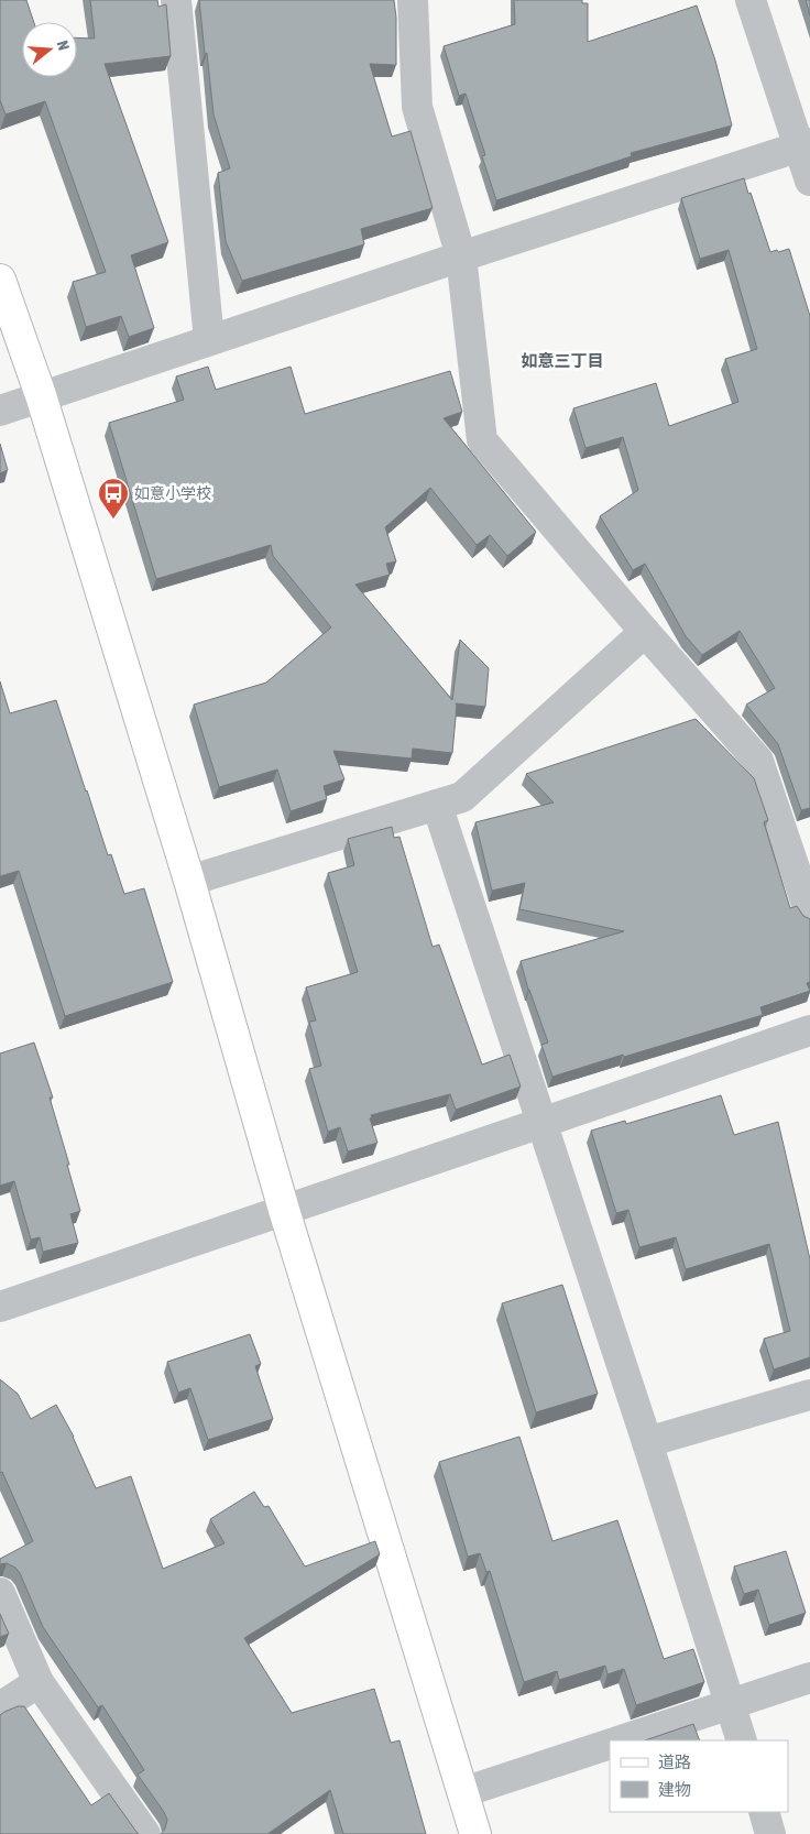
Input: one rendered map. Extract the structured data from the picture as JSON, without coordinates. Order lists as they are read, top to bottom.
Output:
{
  "districts": ["如意三丁目"],
  "places": {
    "bus stop": ["如意小学校"]
  },
  "legend": ["道路", "建物"],
  "north": "right"
}
